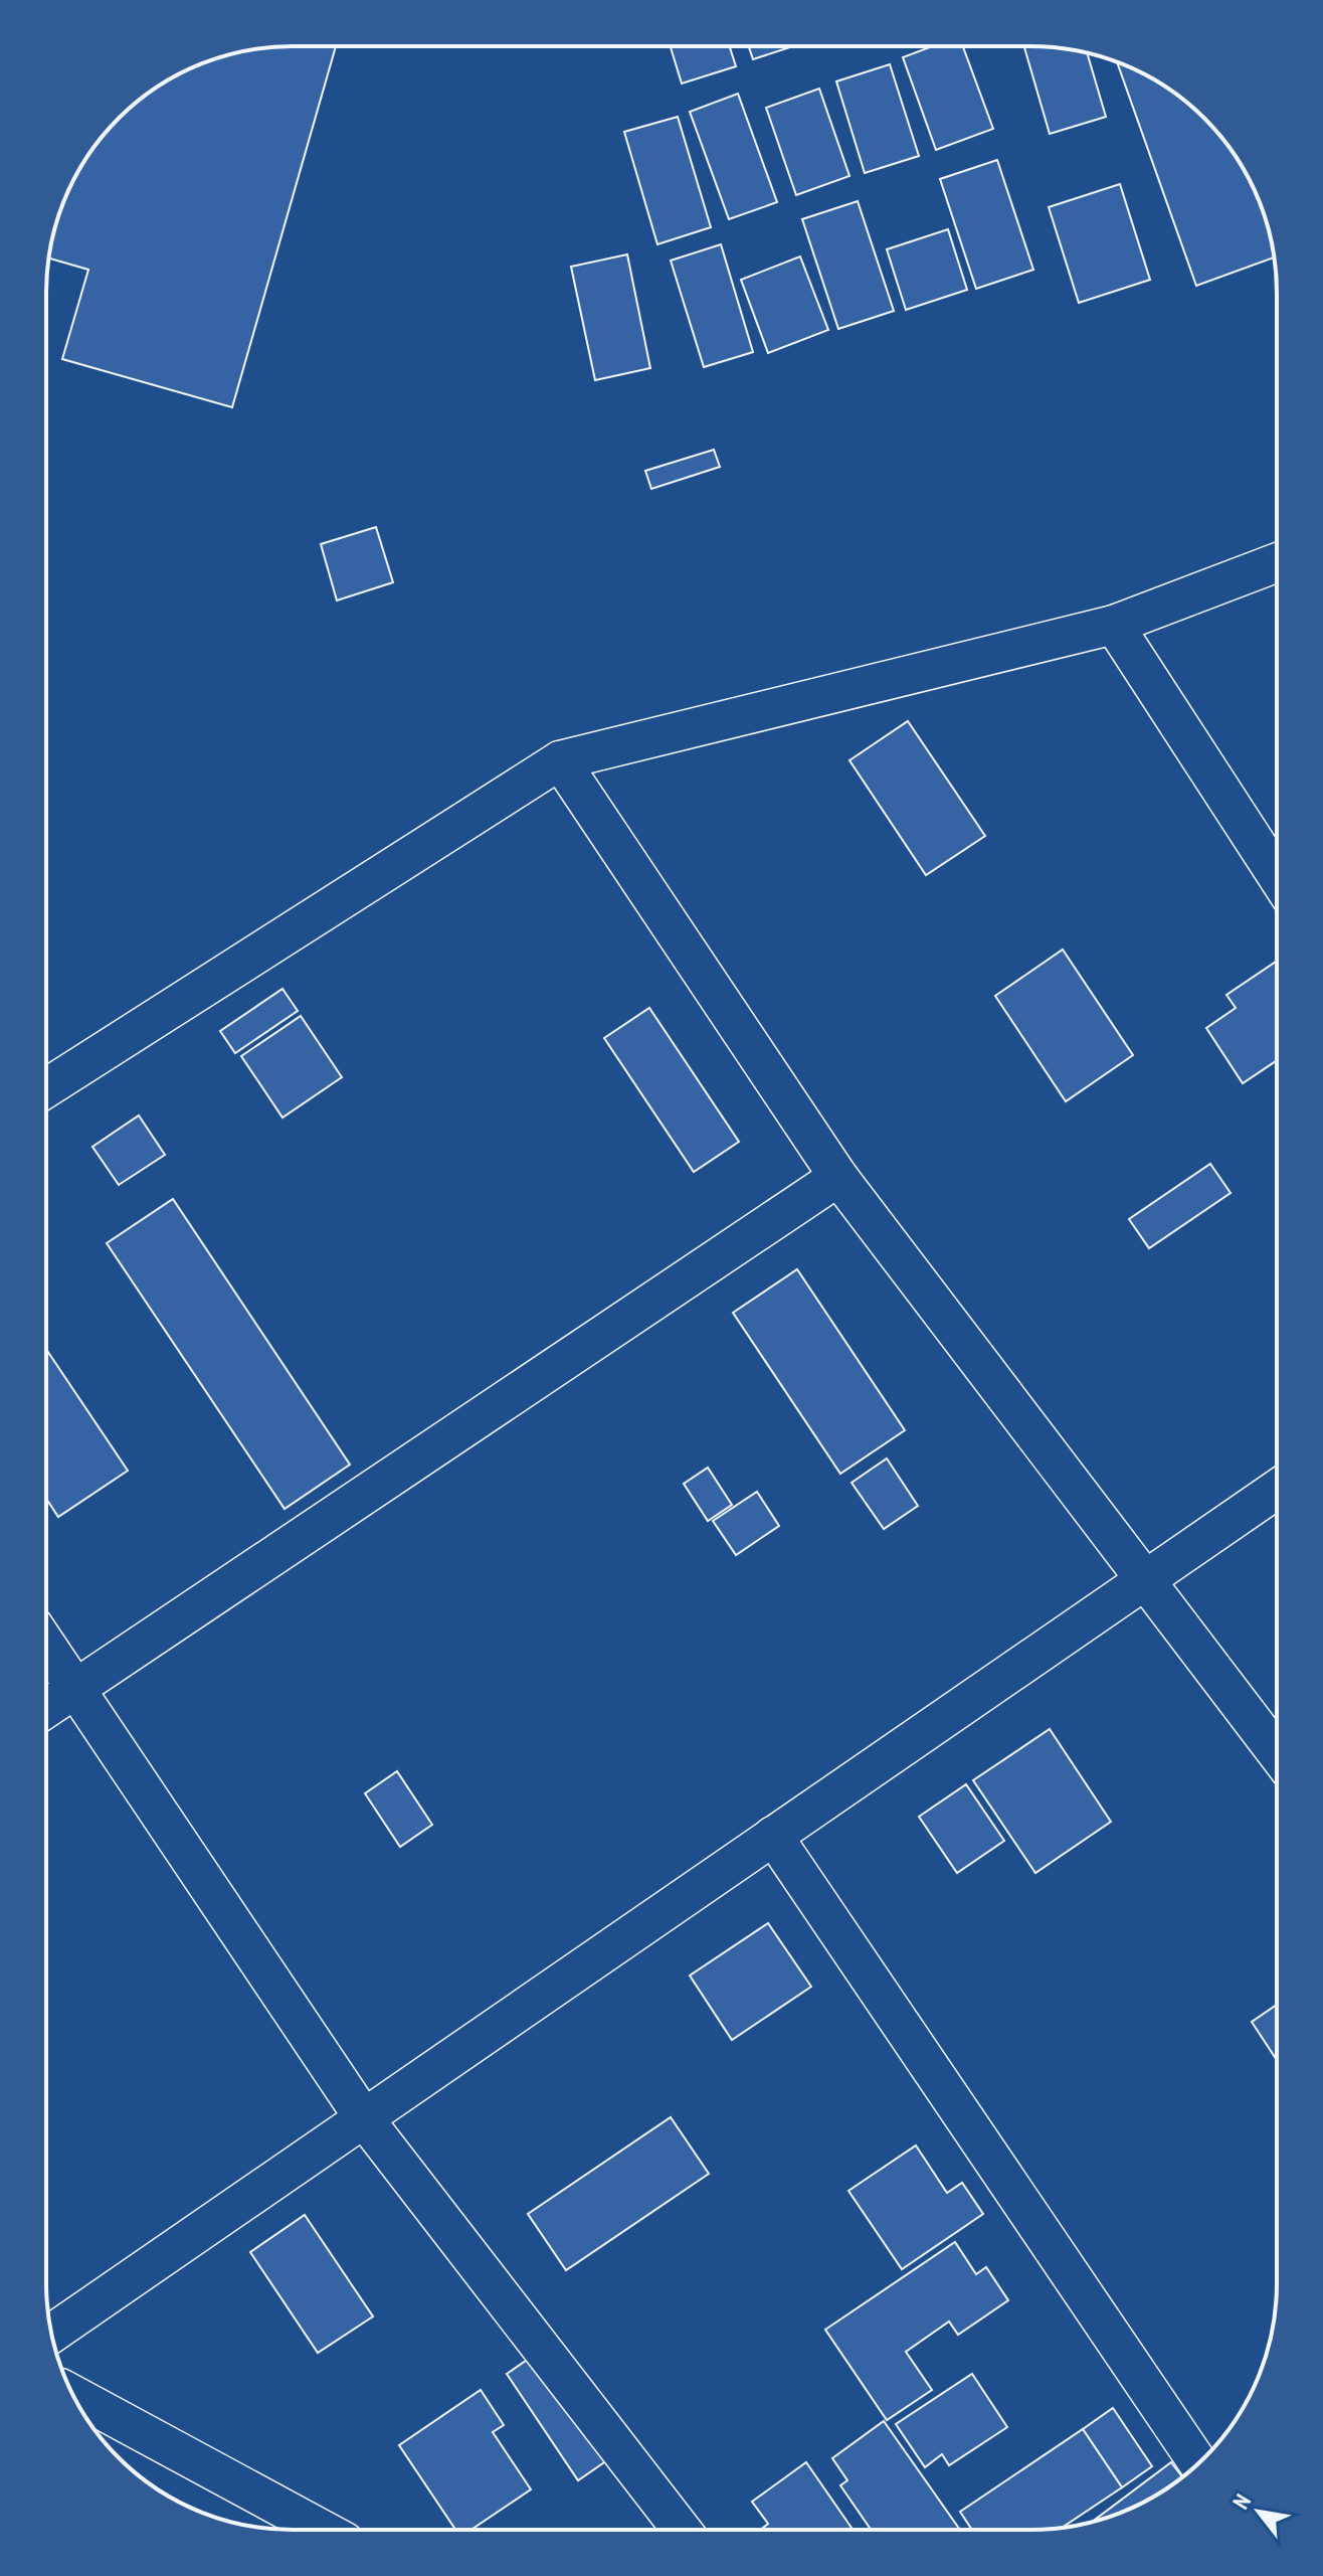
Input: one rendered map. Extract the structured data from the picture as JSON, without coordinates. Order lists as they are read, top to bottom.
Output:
{
  "north": "top left"
}
